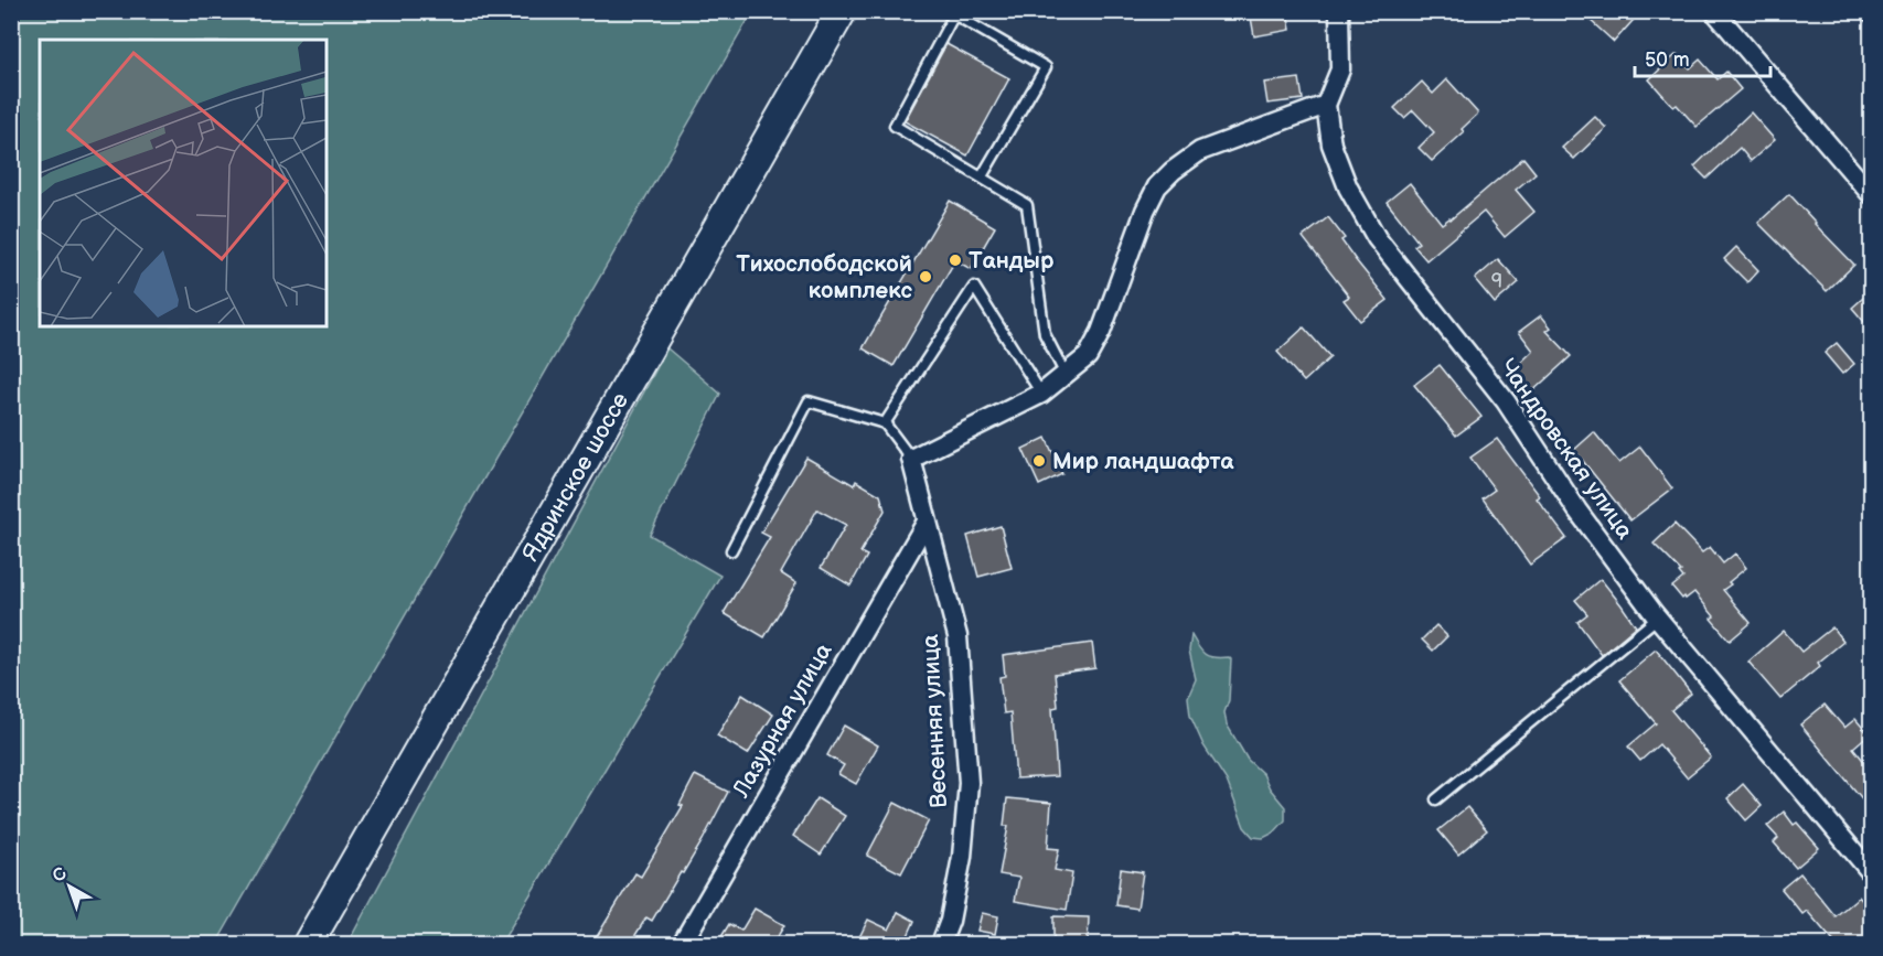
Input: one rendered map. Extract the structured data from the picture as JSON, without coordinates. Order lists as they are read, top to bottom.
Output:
{
  "streets": {
    "main road": ["Ядринское шоссе"],
    "street": ["Чандровская улица", "Лазурная улица", "Весенняя улица"]
  },
  "crossings": [
    ["Лазурная улица", "Весенняя улица"]
  ],
  "places": ["Тандыр", "Тихослободской комплекс", "Мир ландшафта"],
  "house_numbers": ["9"],
  "scale_bar": "50 m",
  "north": "top left"
}
